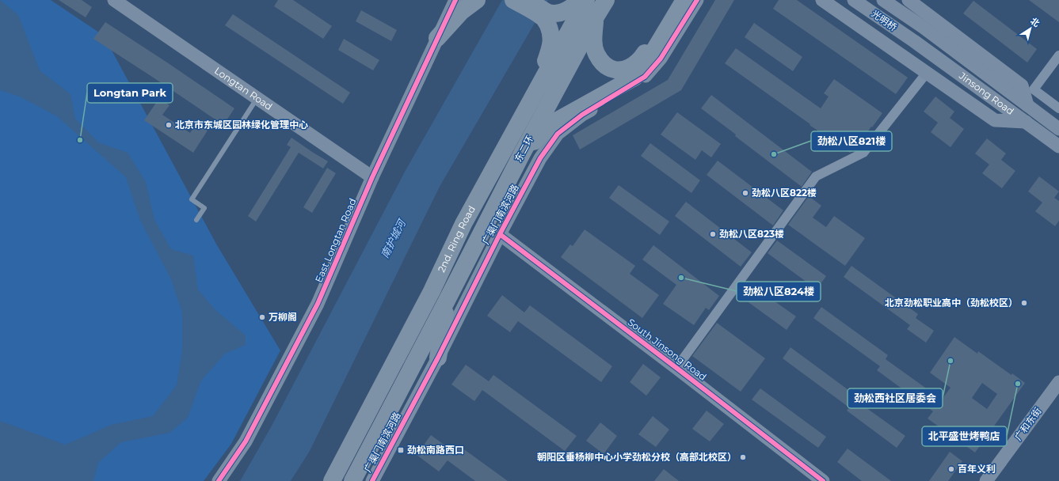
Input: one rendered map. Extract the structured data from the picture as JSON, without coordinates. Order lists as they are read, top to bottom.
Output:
{
  "streets": {
    "highway": ["东二环", "2nd. Ring Road"],
    "street": [
      "光明桥",
      "Longtan Road",
      "Jinsong Road",
      "广渠门南滨河路",
      "East Longtan Road",
      "South Jinsong Road",
      "广和东街"
    ]
  },
  "crossings": [
    ["光明桥", "Jinsong Road"],
    ["Longtan Road", "East Longtan Road"],
    ["广渠门南滨河路", "South Jinsong Road"]
  ],
  "water": ["南护城河"],
  "places": {
    "other": [
      "北京市东城区园林绿化管理中心",
      "Longtan Park",
      "劲松八区821楼",
      "劲松八区822楼",
      "劲松八区823楼",
      "劲松八区824楼",
      "北京劲松职业高中（劲松校区）",
      "万柳阁",
      "劲松西社区居委会",
      "北平盛世烤鸭店",
      "朝阳区垂杨柳中心小学劲松分校（高部北校区）",
      "百年义利"
    ],
    "transit": ["劲松南路西口"]
  },
  "north": "top right"
}
